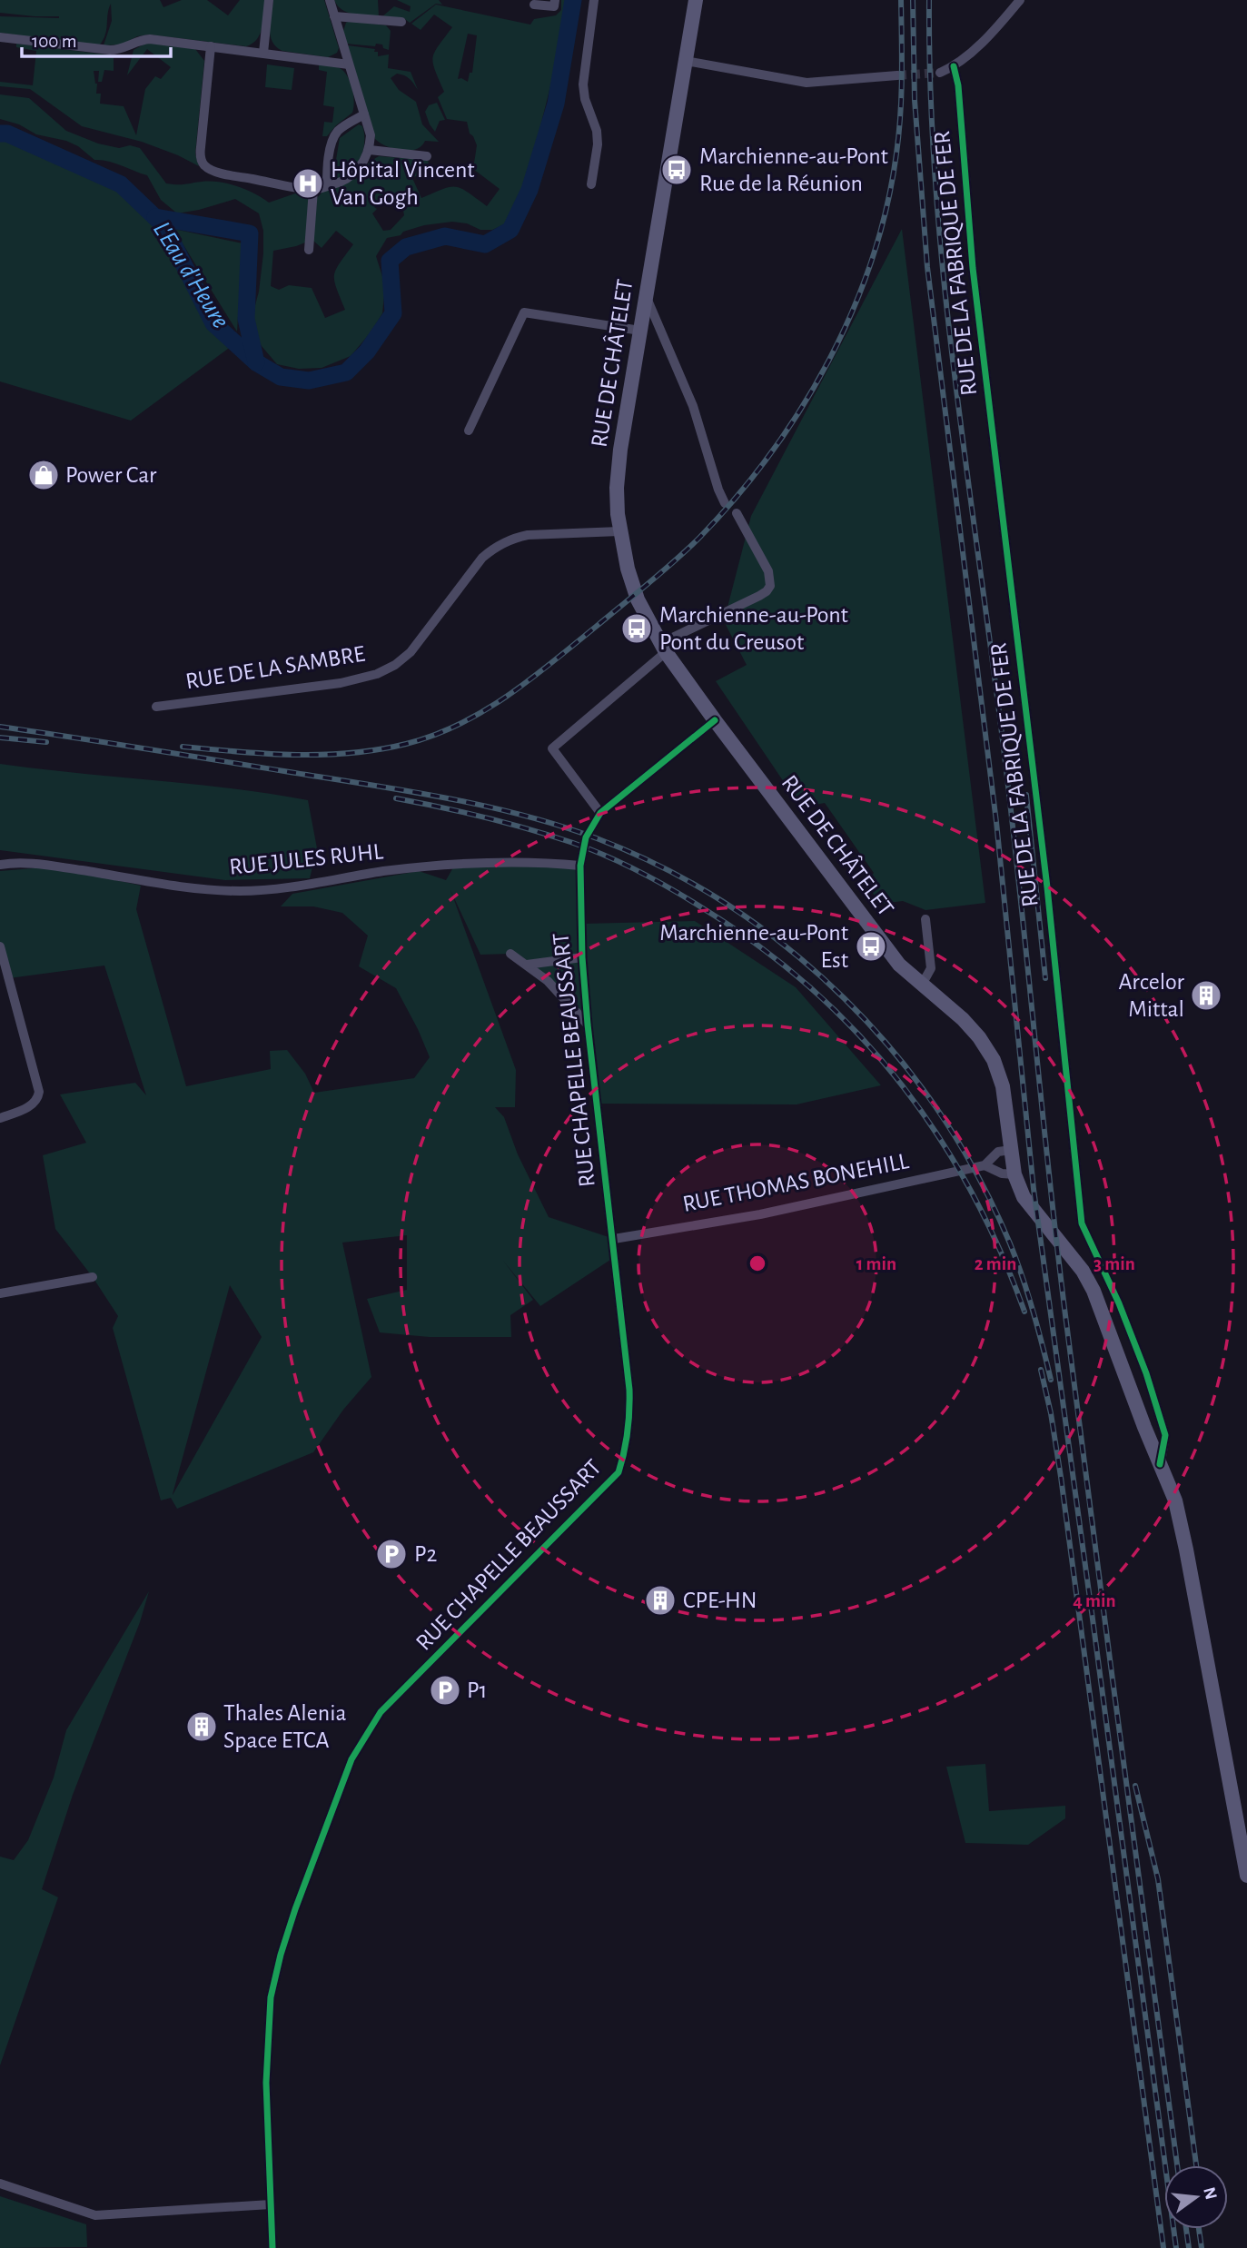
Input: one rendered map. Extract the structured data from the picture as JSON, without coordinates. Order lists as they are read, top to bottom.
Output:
{
  "streets": {
    "main road": ["RUE DE CHÂTELET"],
    "street": [
      "RUE DE LA FABRIQUE DE FER",
      "RUE DE LA SAMBRE",
      "RUE JULES RUHL",
      "RUE CHAPELLE BEAUSSART",
      "RUE THOMAS BONEHILL"
    ]
  },
  "crossings": [
    ["RUE DE LA FABRIQUE DE FER", "RUE DE CHÂTELET"],
    ["RUE DE CHÂTELET", "RUE DE LA SAMBRE"],
    ["RUE DE CHÂTELET", "RUE CHAPELLE BEAUSSART"],
    ["RUE DE CHÂTELET", "RUE THOMAS BONEHILL"],
    ["RUE JULES RUHL", "RUE CHAPELLE BEAUSSART"],
    ["RUE CHAPELLE BEAUSSART", "RUE THOMAS BONEHILL"]
  ],
  "water": ["L'Eau d'Heure"],
  "places": {
    "bus stop": ["Marchienne-au-Pont Rue de la Réunion", "Marchienne-au-Pont Pont du Creusot", "Marchienne-au-Pont Est"],
    "hospital": ["Hôpital Vincent Van Gogh"],
    "shop": ["Power Car"],
    "building": ["Arcelor Mittal", "CPE-HN", "Thales Alenia Space ETCA"],
    "parking": ["P2", "P1"]
  },
  "scale_bar": "100 m",
  "north": "right",
  "rings": [
    "1 min",
    "2 min",
    "3 min",
    "4 min"
  ]
}
